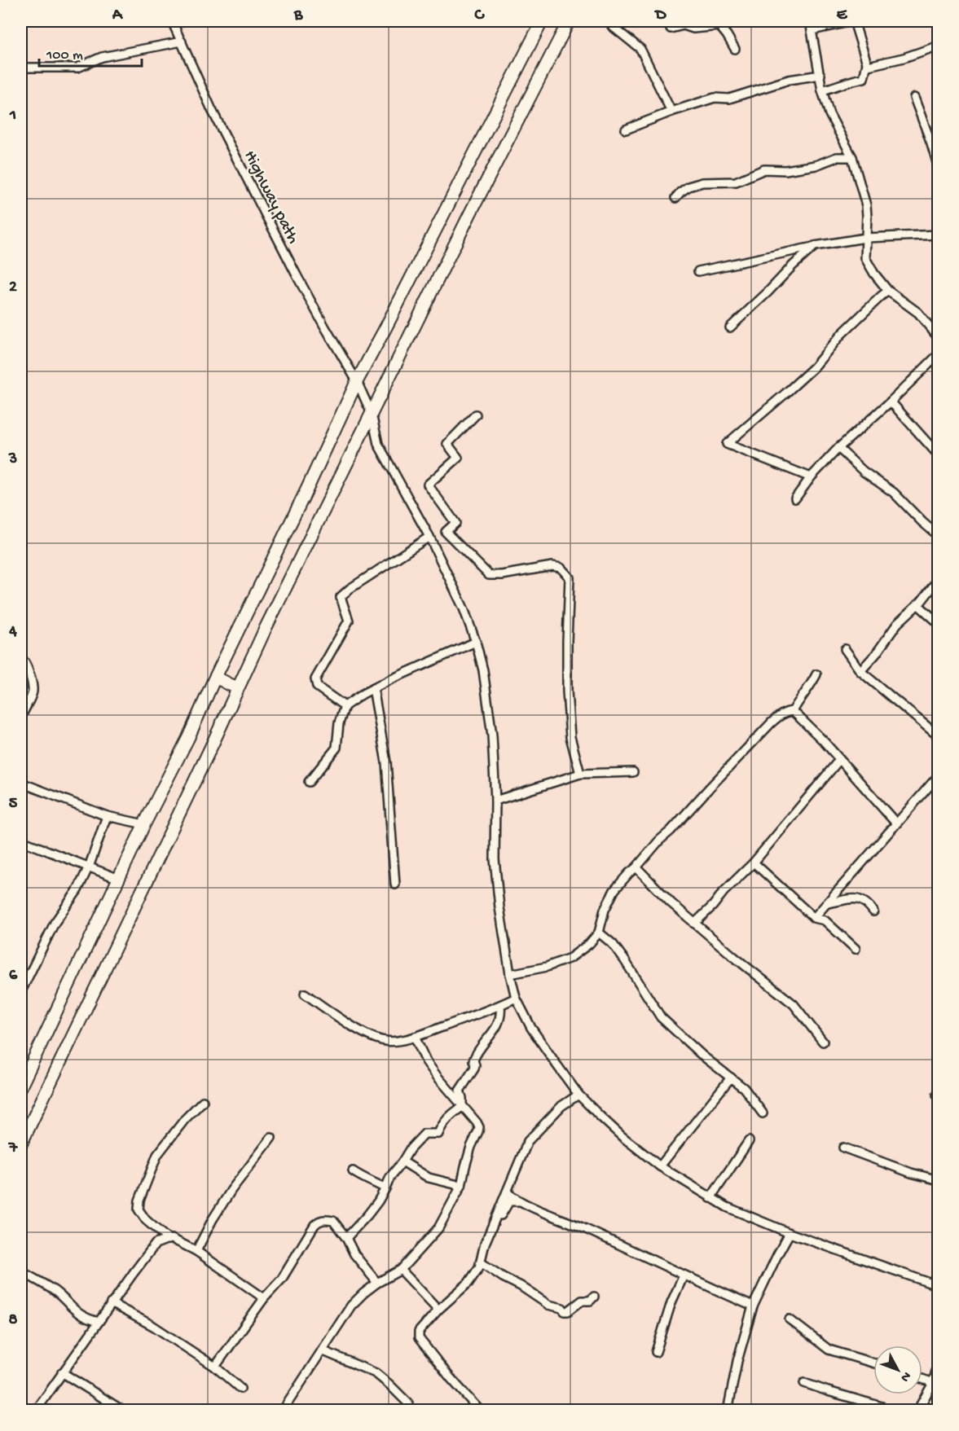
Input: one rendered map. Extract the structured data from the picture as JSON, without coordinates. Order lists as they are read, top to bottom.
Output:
{
  "streets": {
    "street": ["Highway path"]
  },
  "scale_bar": "100 m",
  "north": "bottom right",
  "grid": {
    "columns": [
      "A",
      "B",
      "C",
      "D",
      "E"
    ],
    "rows": [
      "1",
      "2",
      "3",
      "4",
      "5",
      "6",
      "7",
      "8"
    ]
  }
}
